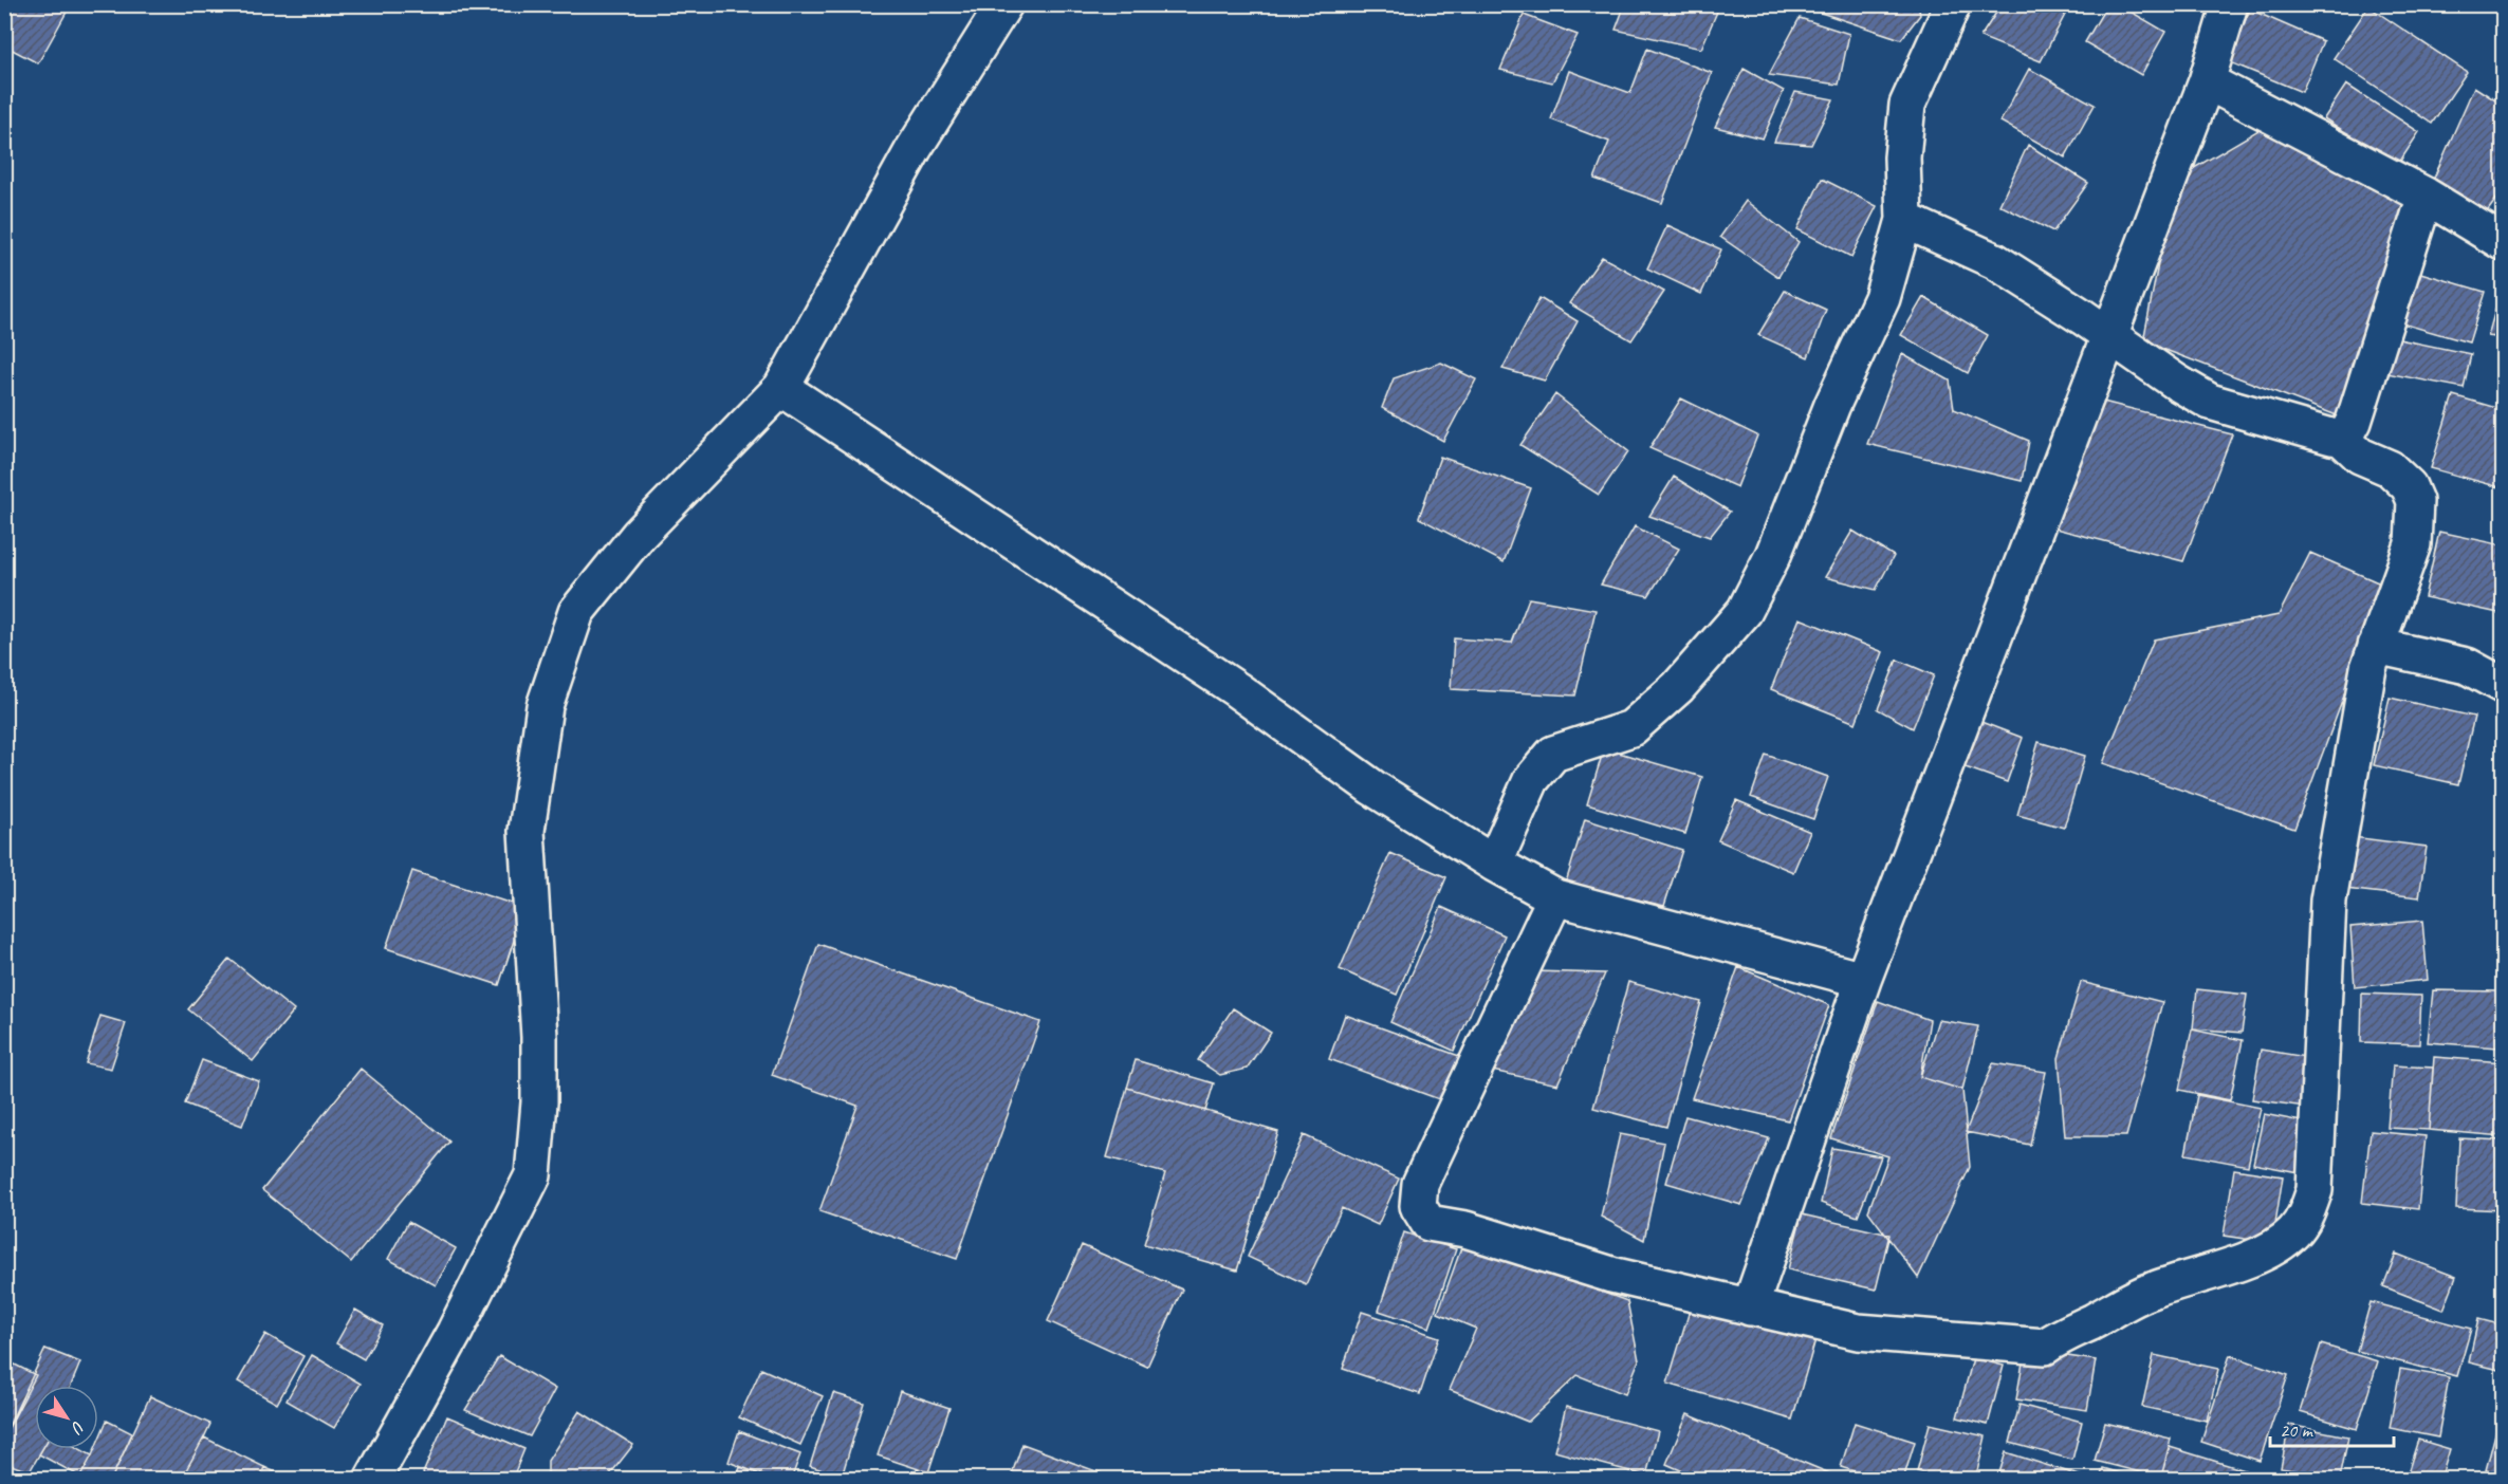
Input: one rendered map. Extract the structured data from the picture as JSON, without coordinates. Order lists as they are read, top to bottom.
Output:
{
  "scale_bar": "20 m",
  "north": "bottom right"
}
